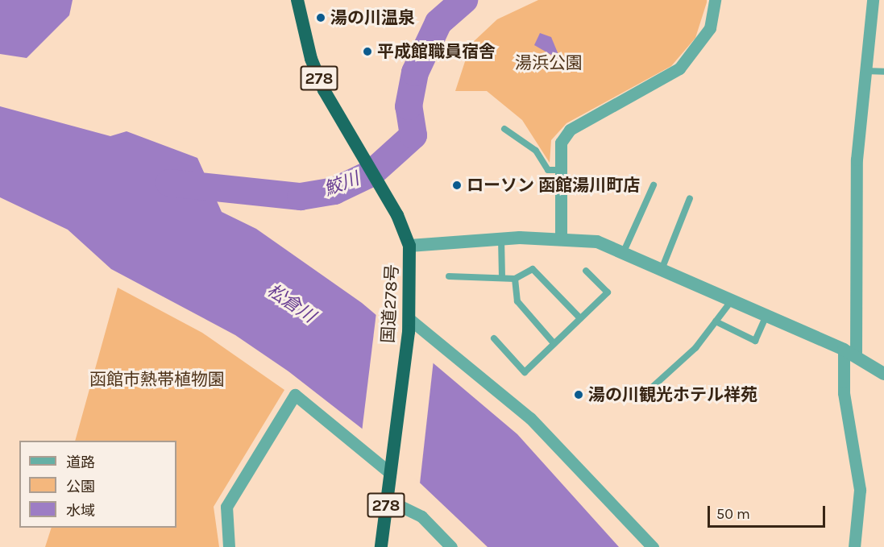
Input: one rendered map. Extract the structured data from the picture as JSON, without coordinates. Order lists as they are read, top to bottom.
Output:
{
  "streets": {
    "highway": ["278", "国道278号"]
  },
  "water": ["鮫川", "松倉川"],
  "parks": ["湯浜公園", "函館市熱帯植物園"],
  "places": [
    "湯の川温泉",
    "平成館職員宿舎",
    "ローソン 函館湯川町店",
    "湯の川観光ホテル祥苑"
  ],
  "legend": ["道路", "公園", "水域"],
  "scale_bar": "50 m"
}
